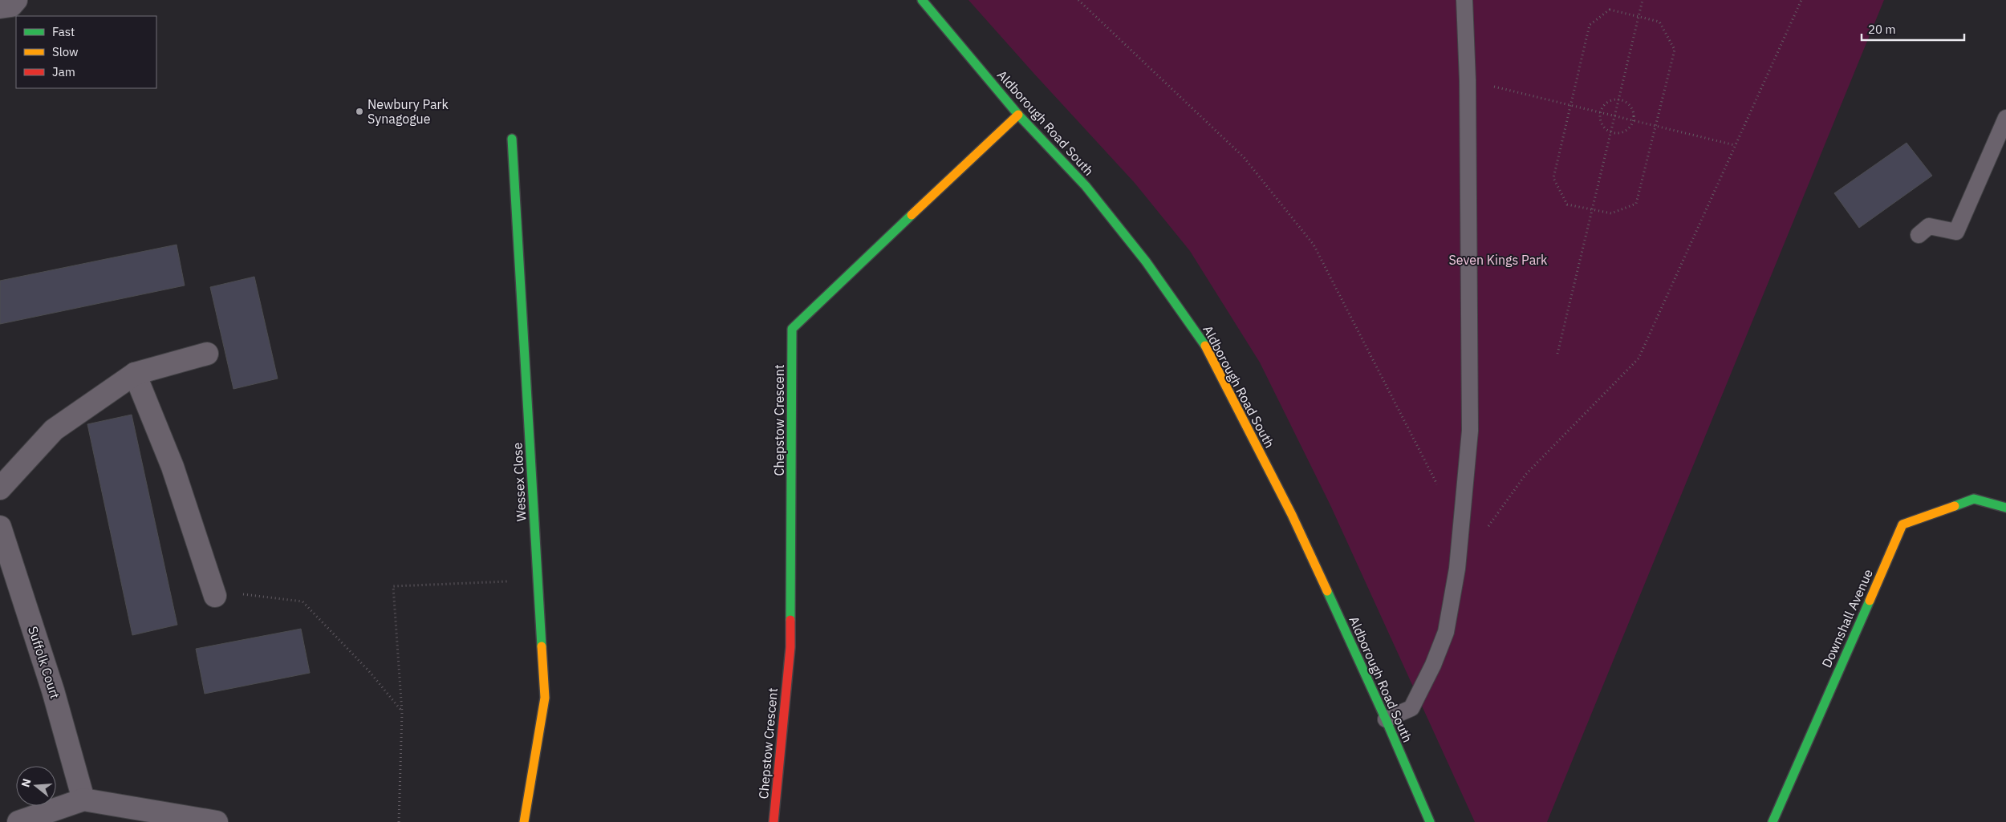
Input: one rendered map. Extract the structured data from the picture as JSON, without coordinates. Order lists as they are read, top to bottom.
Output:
{
  "streets": {
    "street": [
      "Aldborough Road South",
      "Chepstow Crescent",
      "Wessex Close",
      "Downshall Avenue",
      "Suffolk Court"
    ]
  },
  "crossings": [
    ["Aldborough Road South", "Chepstow Crescent"]
  ],
  "parks": ["Seven Kings Park"],
  "places": ["Newbury Park Synagogue"],
  "legend": ["Fast", "Slow", "Jam"],
  "scale_bar": "20 m",
  "north": "left"
}
